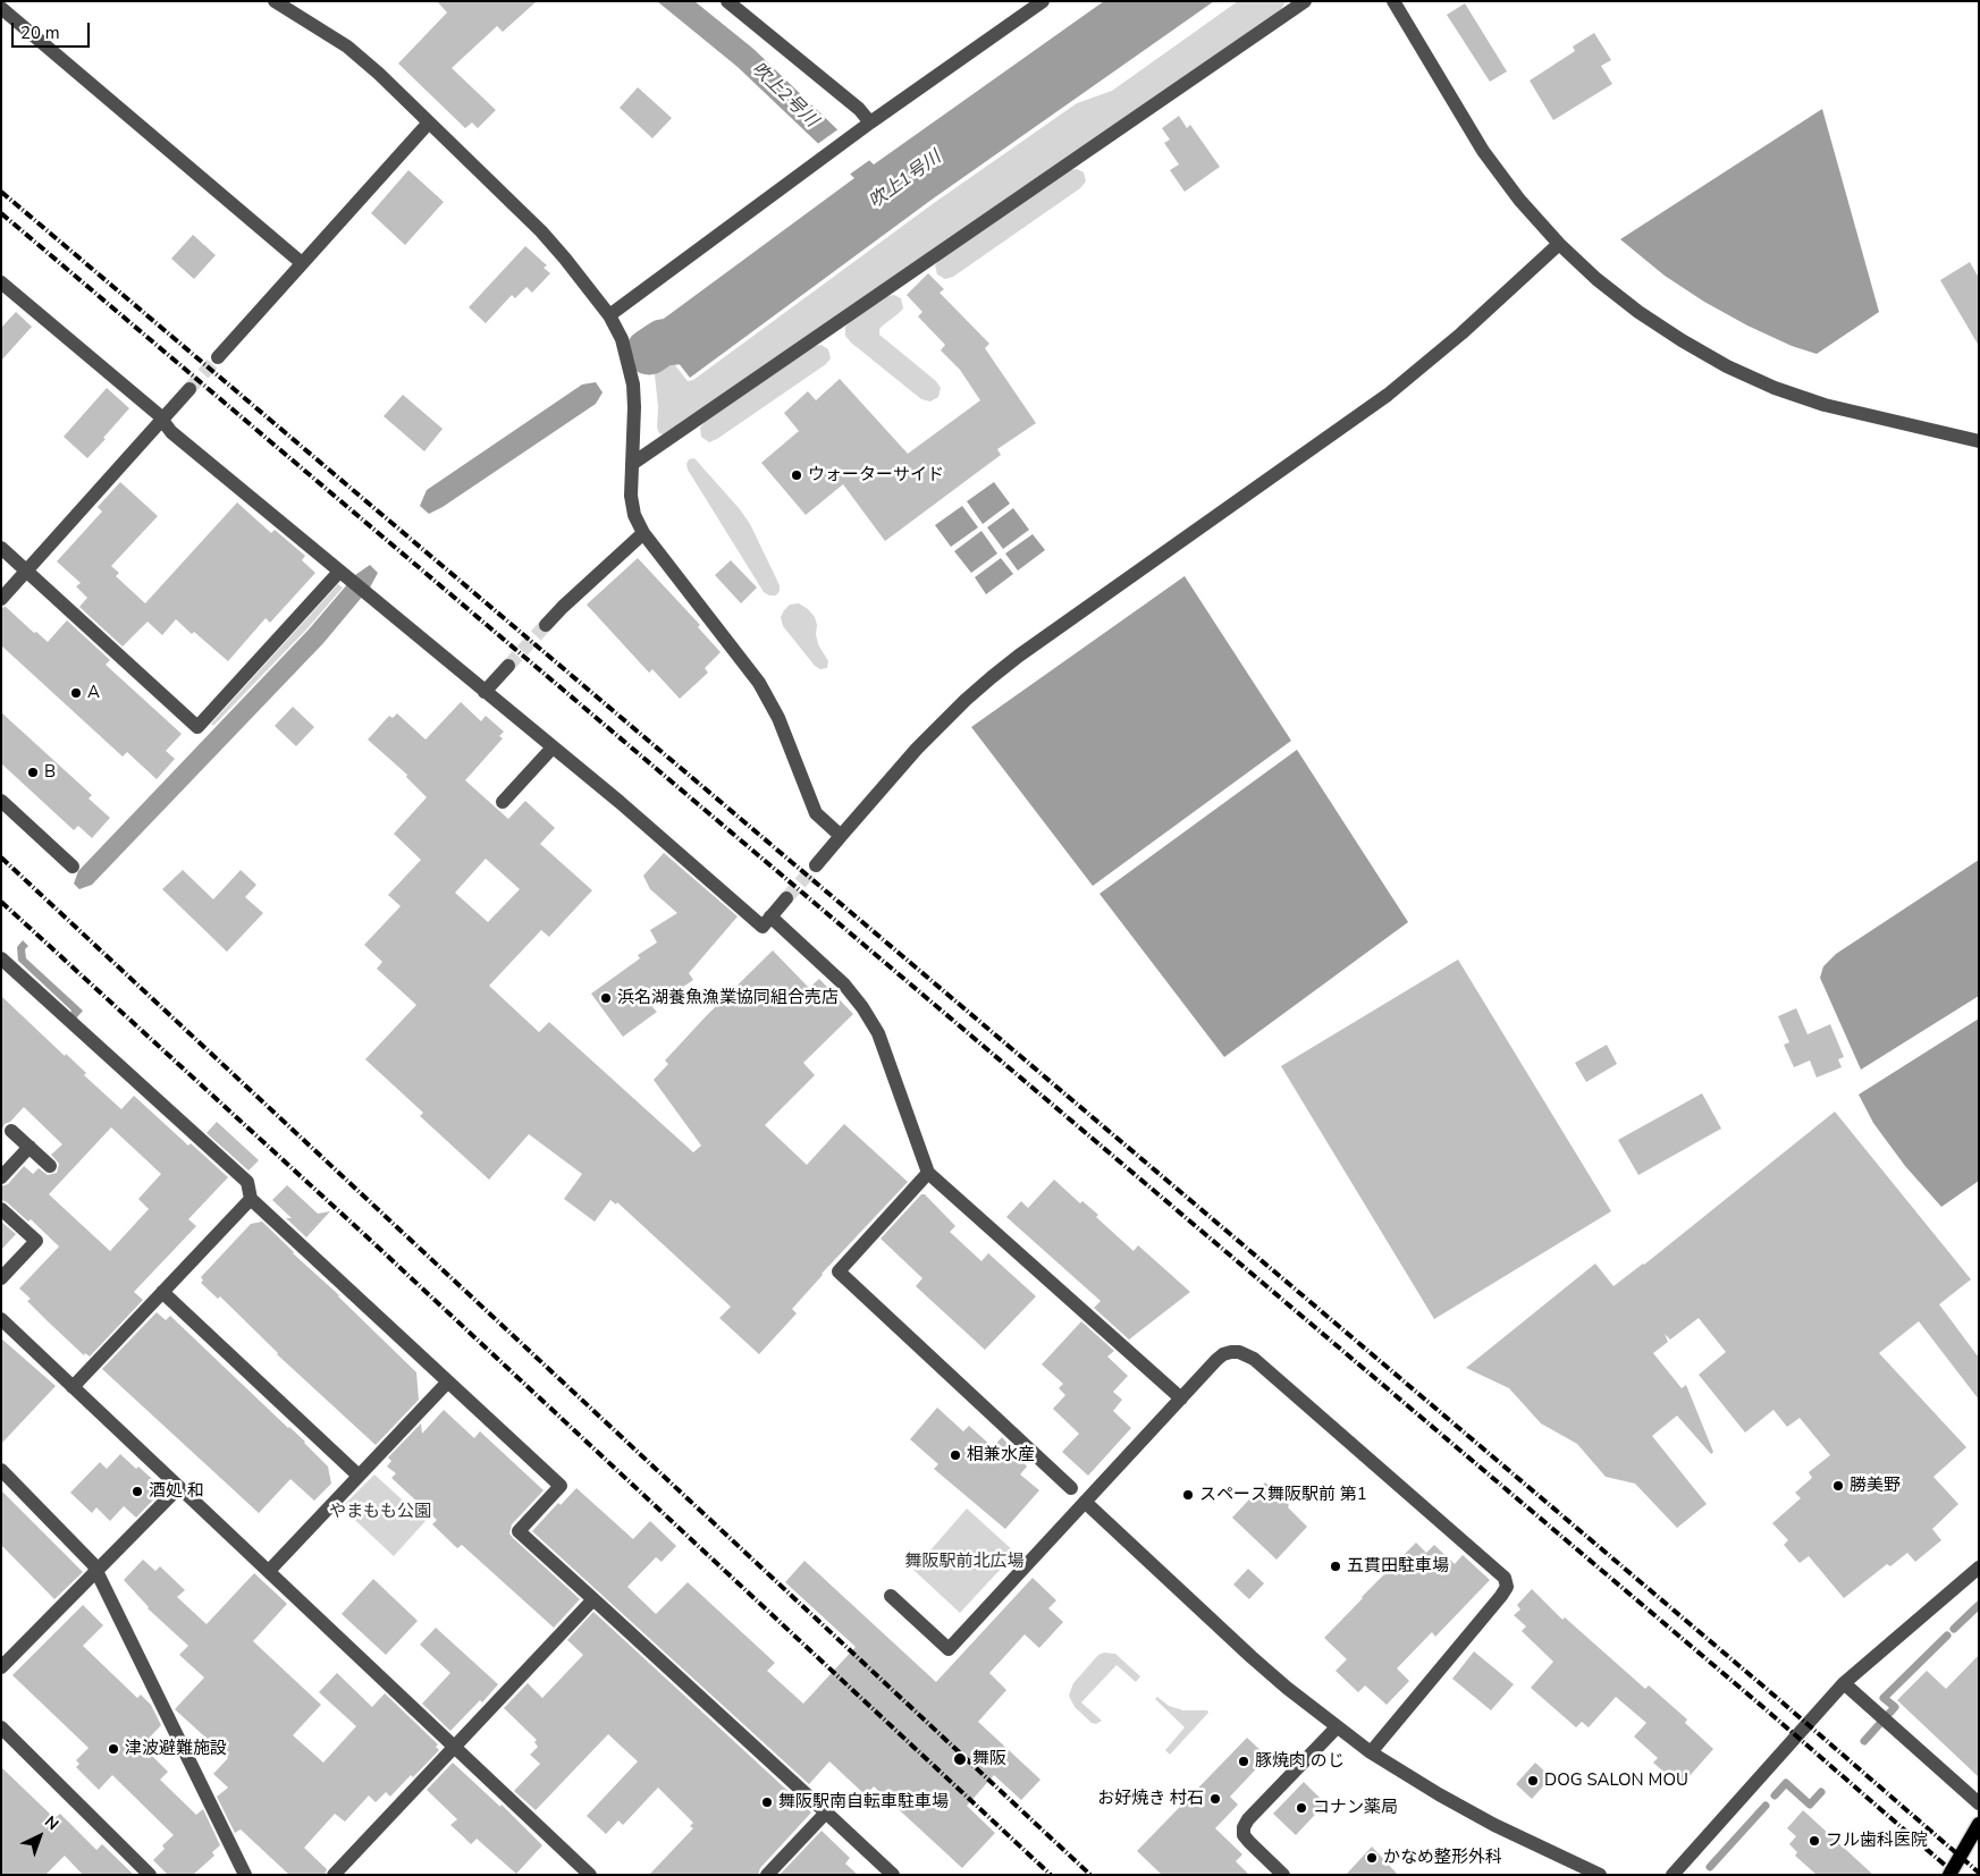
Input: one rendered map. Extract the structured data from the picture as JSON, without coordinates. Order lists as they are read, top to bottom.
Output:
{
  "water": ["吹上2号川", "吹上1号川"],
  "parks": ["やまもも公園", "舞阪駅前北広場"],
  "places": [
    "ウォーターサイド",
    "A",
    "B",
    "浜名湖養魚漁業協同組合売店",
    "相兼水産",
    "勝美野",
    "酒処 和",
    "スペース舞阪駅前 第1",
    "五貫田駐車場",
    "津波避難施設",
    "舞阪",
    "豚焼肉 のじ",
    "DOG SALON MOU",
    "お好焼き 村石",
    "舞阪駅南自転車駐車場",
    "コナン薬局",
    "フル歯科医院",
    "かなめ整形外科"
  ],
  "scale_bar": "20 m",
  "north": "top right"
}
